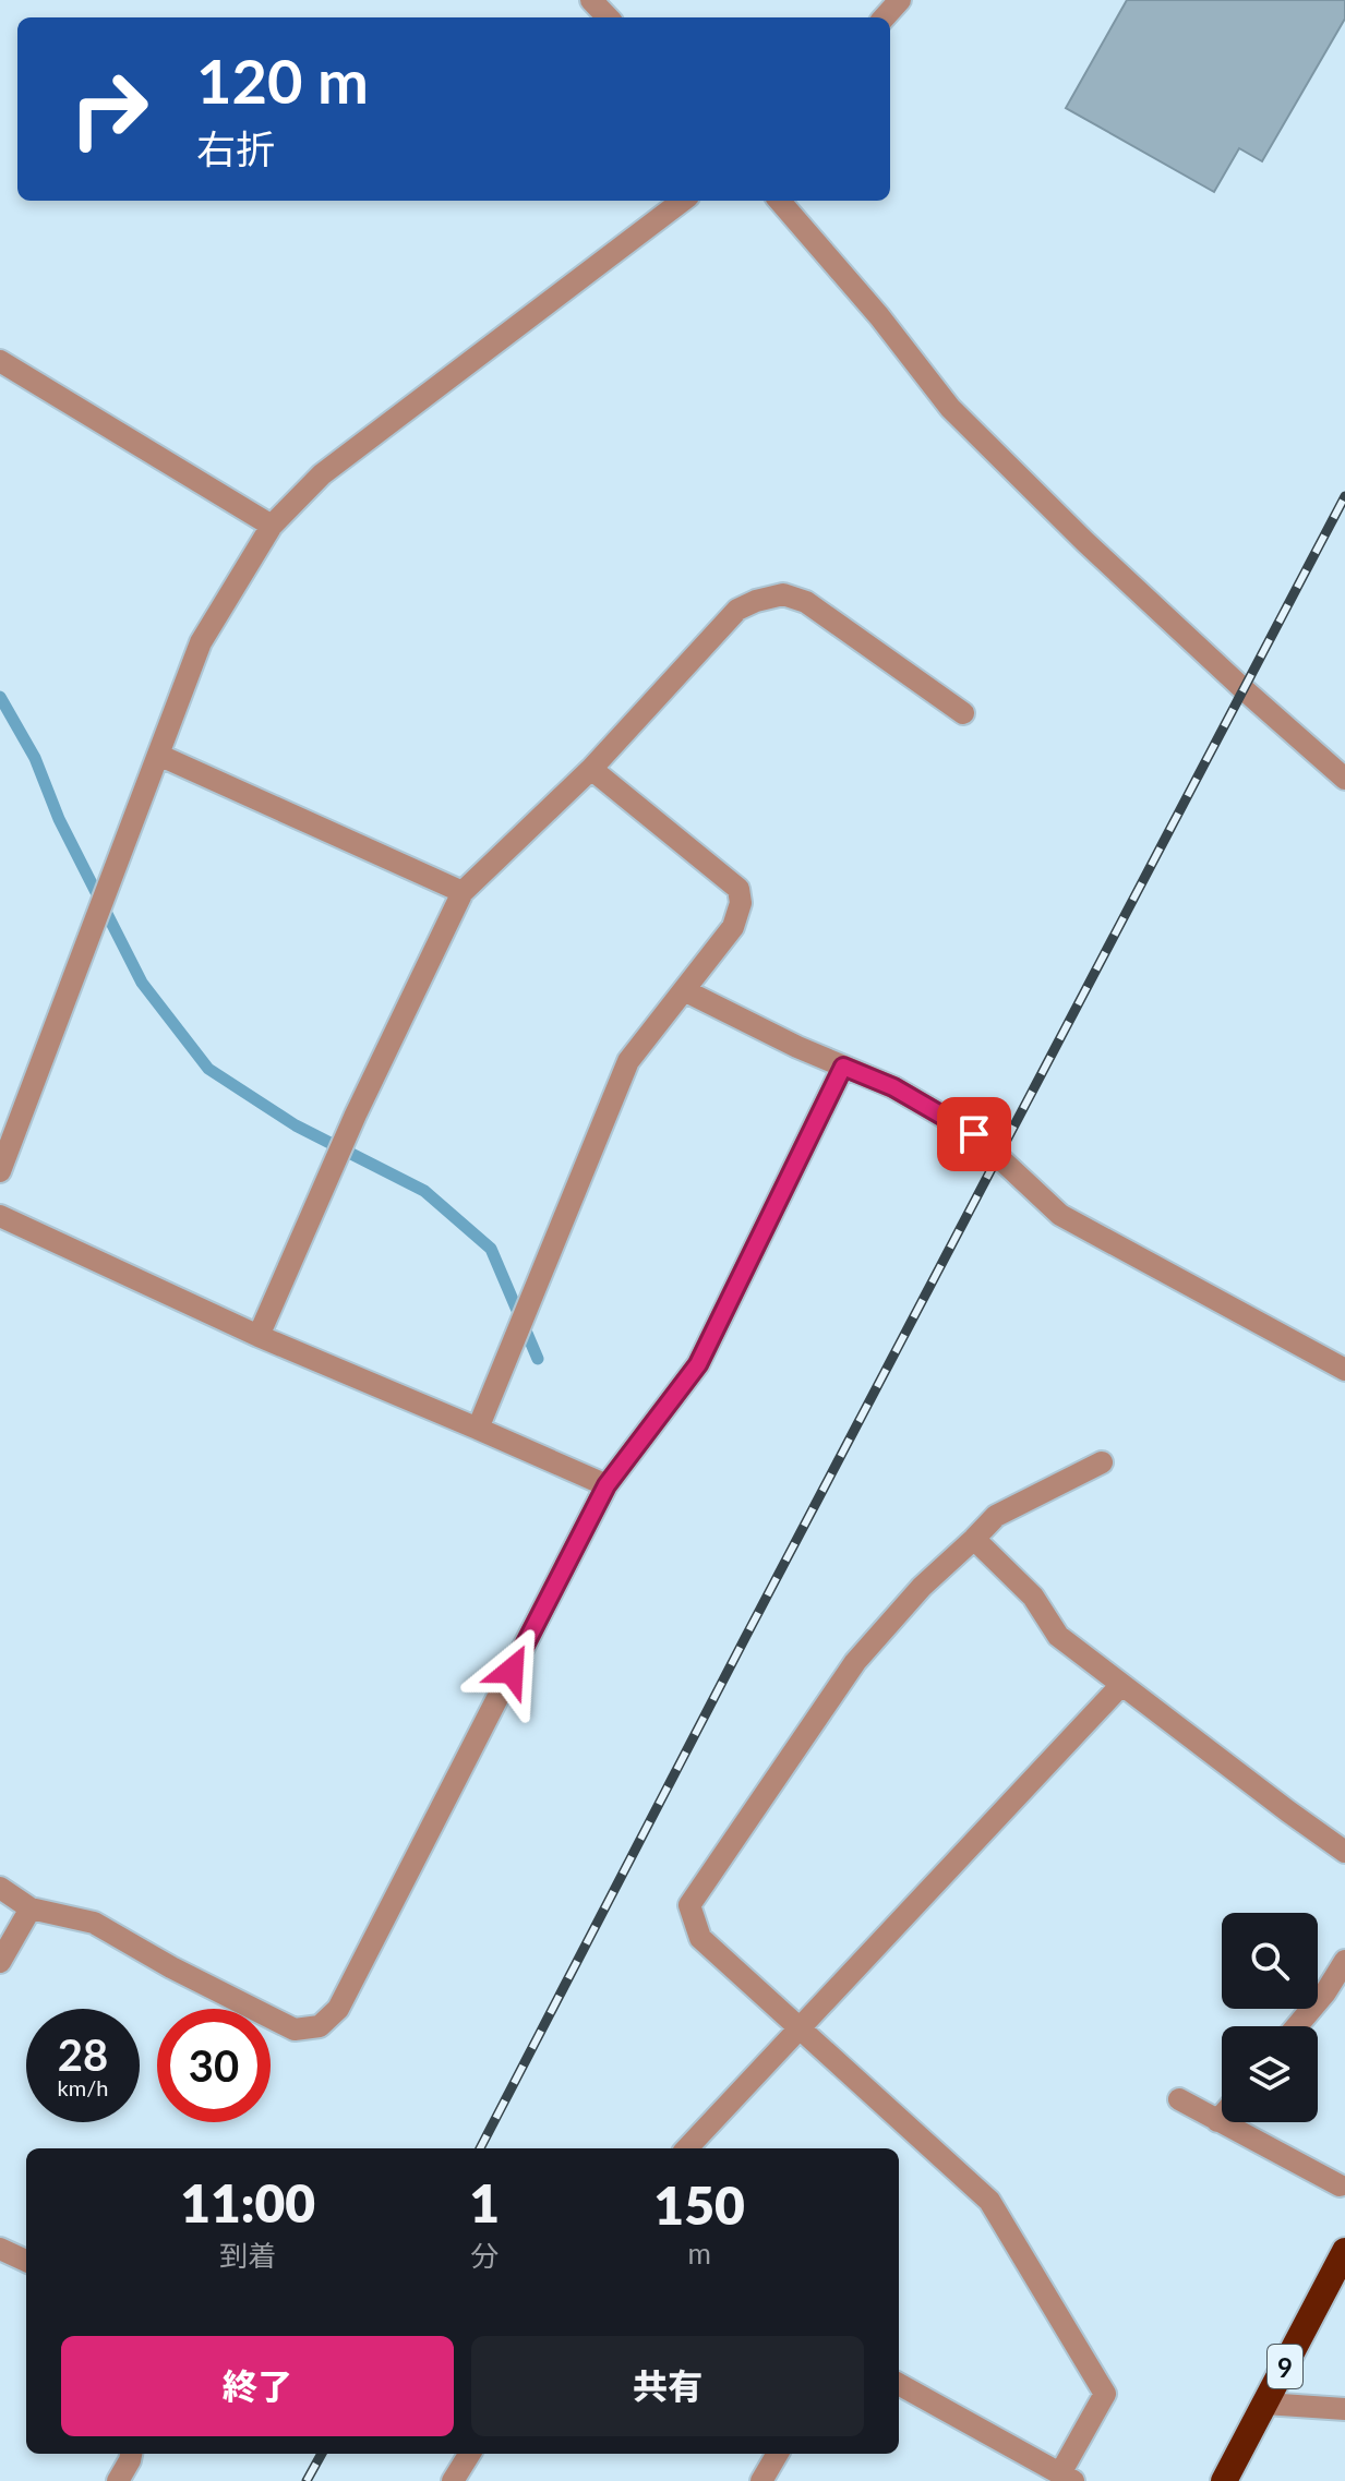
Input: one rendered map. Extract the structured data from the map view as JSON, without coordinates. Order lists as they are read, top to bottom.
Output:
{
  "streets": {
    "highway": ["9"]
  },
  "page": {
    "turn": ["120 m", "右折"],
    "speed": "28 km/h",
    "limit": "30",
    "eta": [
      "11:00",
      "到着",
      "1",
      "分",
      "150",
      "m"
    ],
    "buttons": ["終了", "共有"]
  }
}
